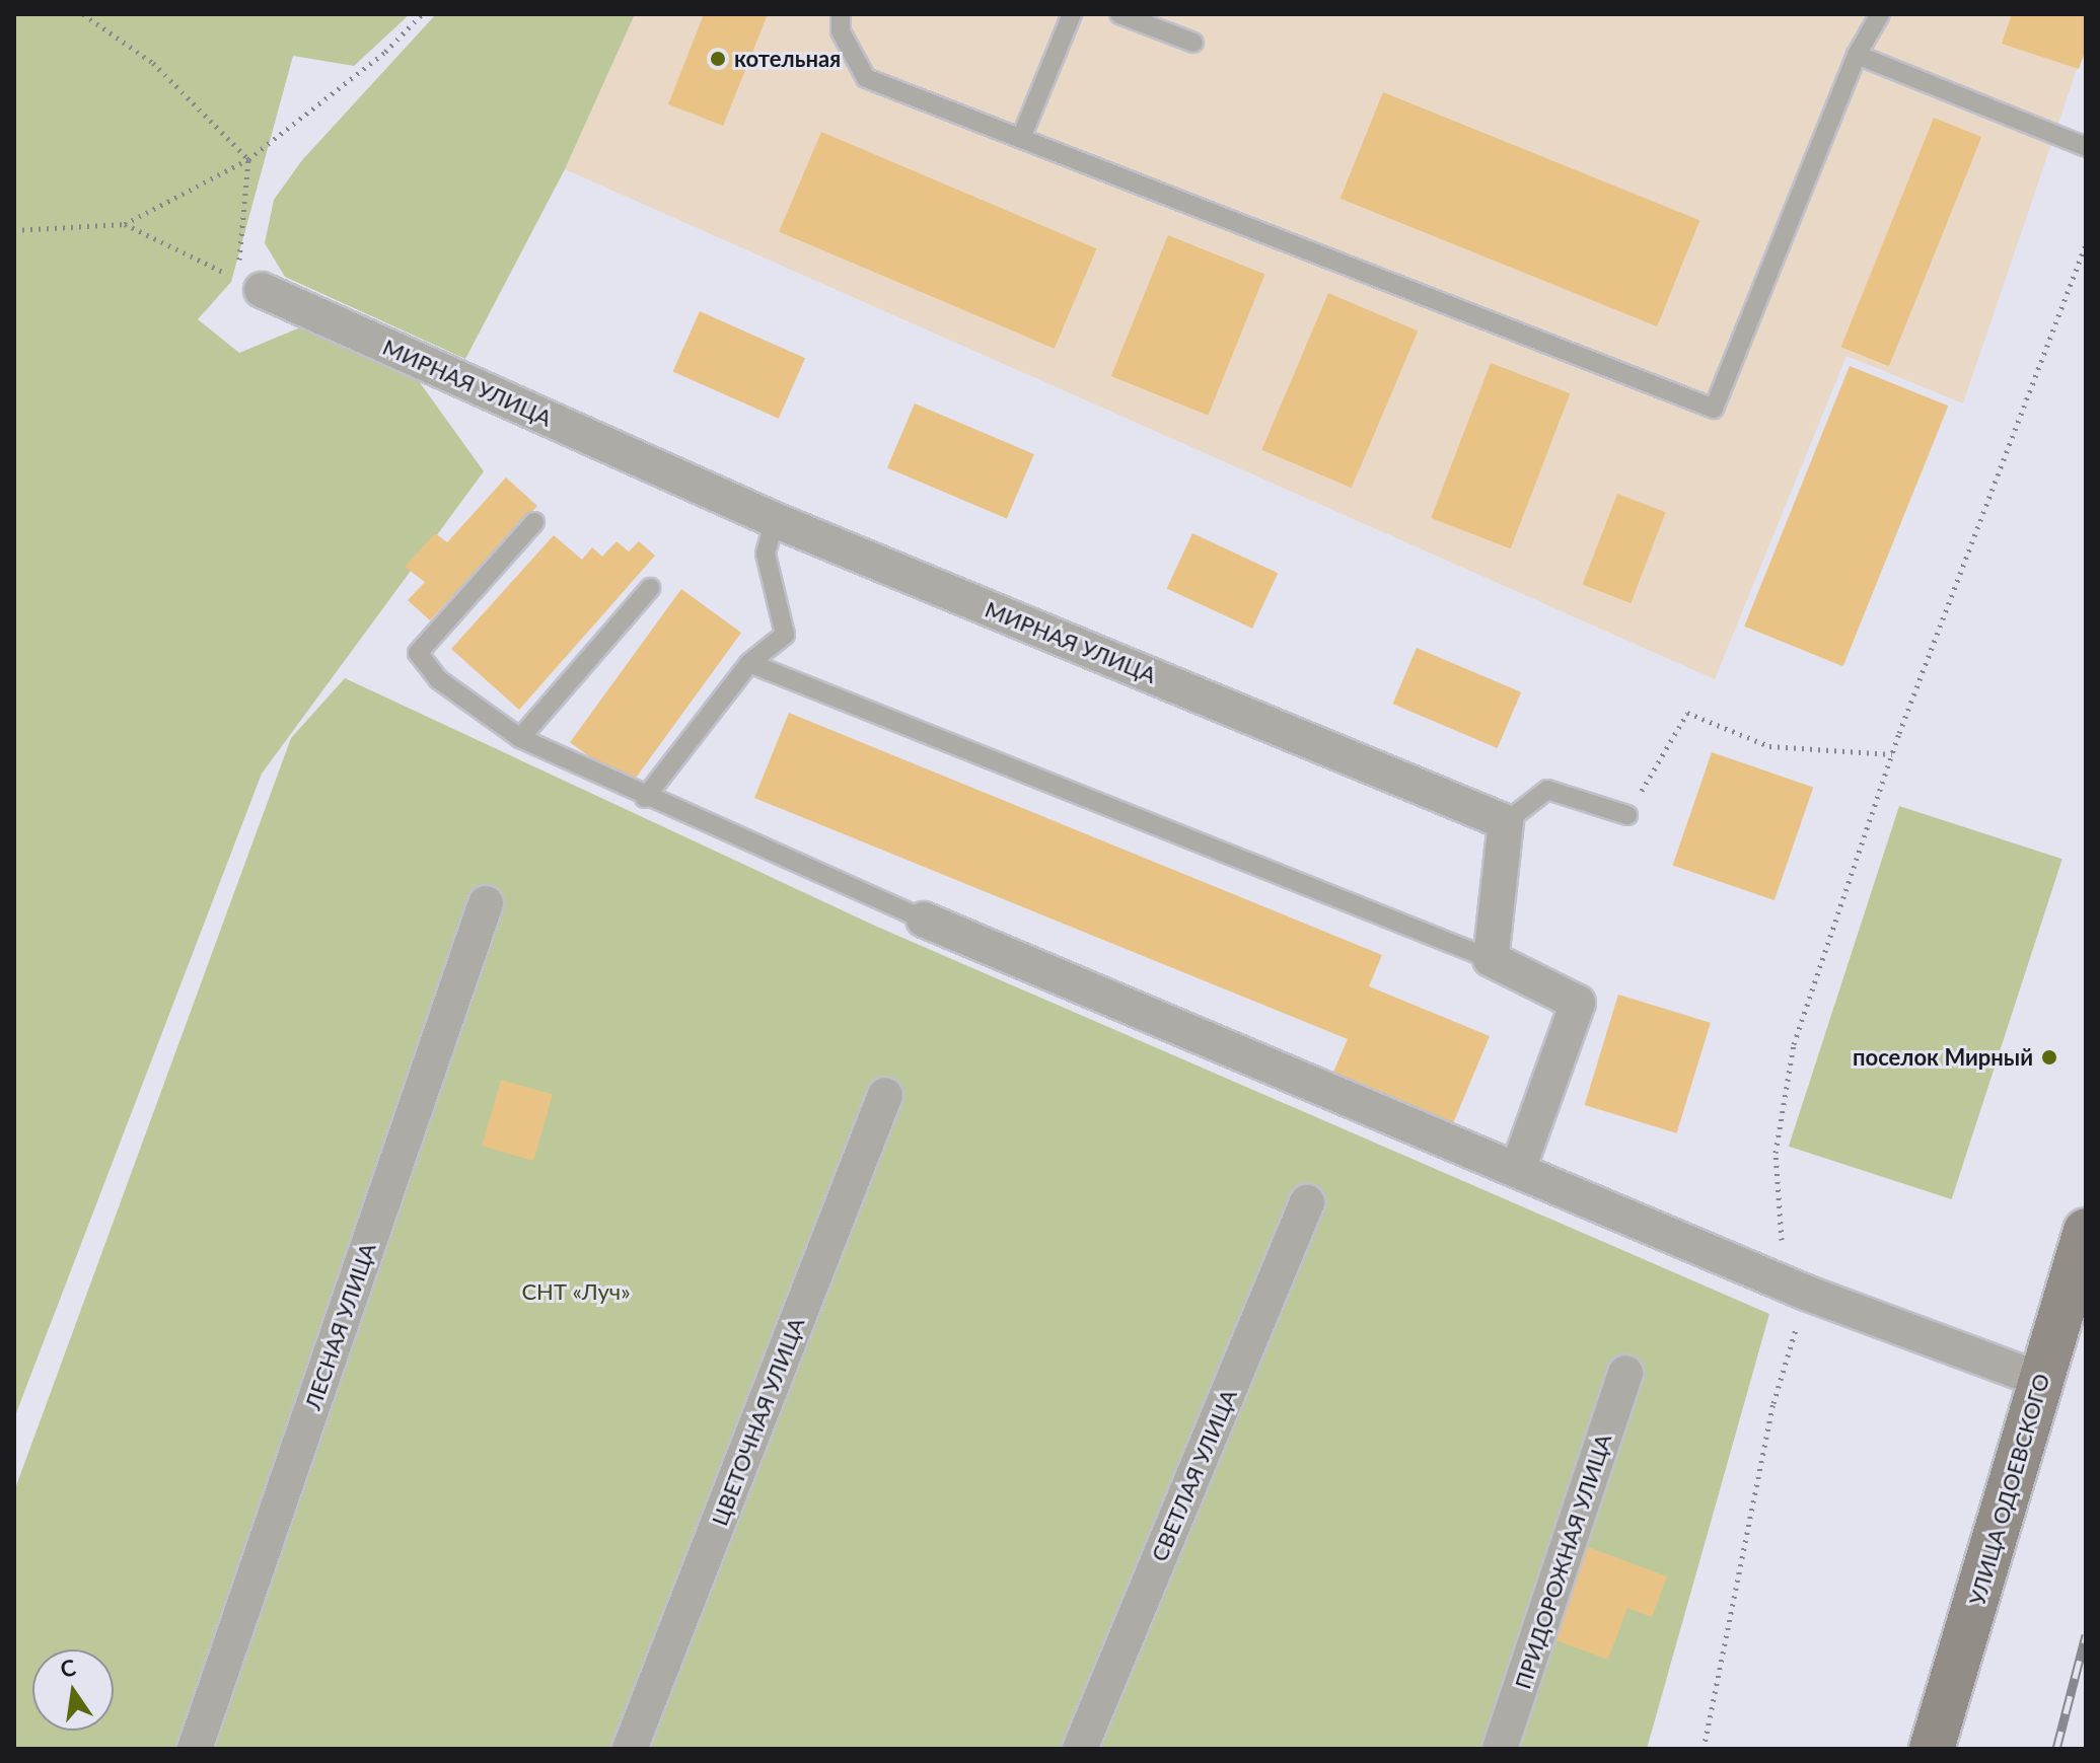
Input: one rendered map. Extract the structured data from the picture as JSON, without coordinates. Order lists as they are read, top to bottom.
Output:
{
  "streets": {
    "street": [
      "МИРНАЯ УЛИЦА",
      "ЛЕСНАЯ УЛИЦА",
      "ЦВЕТОЧНАЯ УЛИЦА",
      "СВЕТЛАЯ УЛИЦА",
      "УЛИЦА ОДОЕВСКОГО",
      "ПРИДОРОЖНАЯ УЛИЦА"
    ]
  },
  "parks": ["СНТ «Луч»"],
  "places": ["котельная", "поселок Мирный"],
  "north": "top"
}
